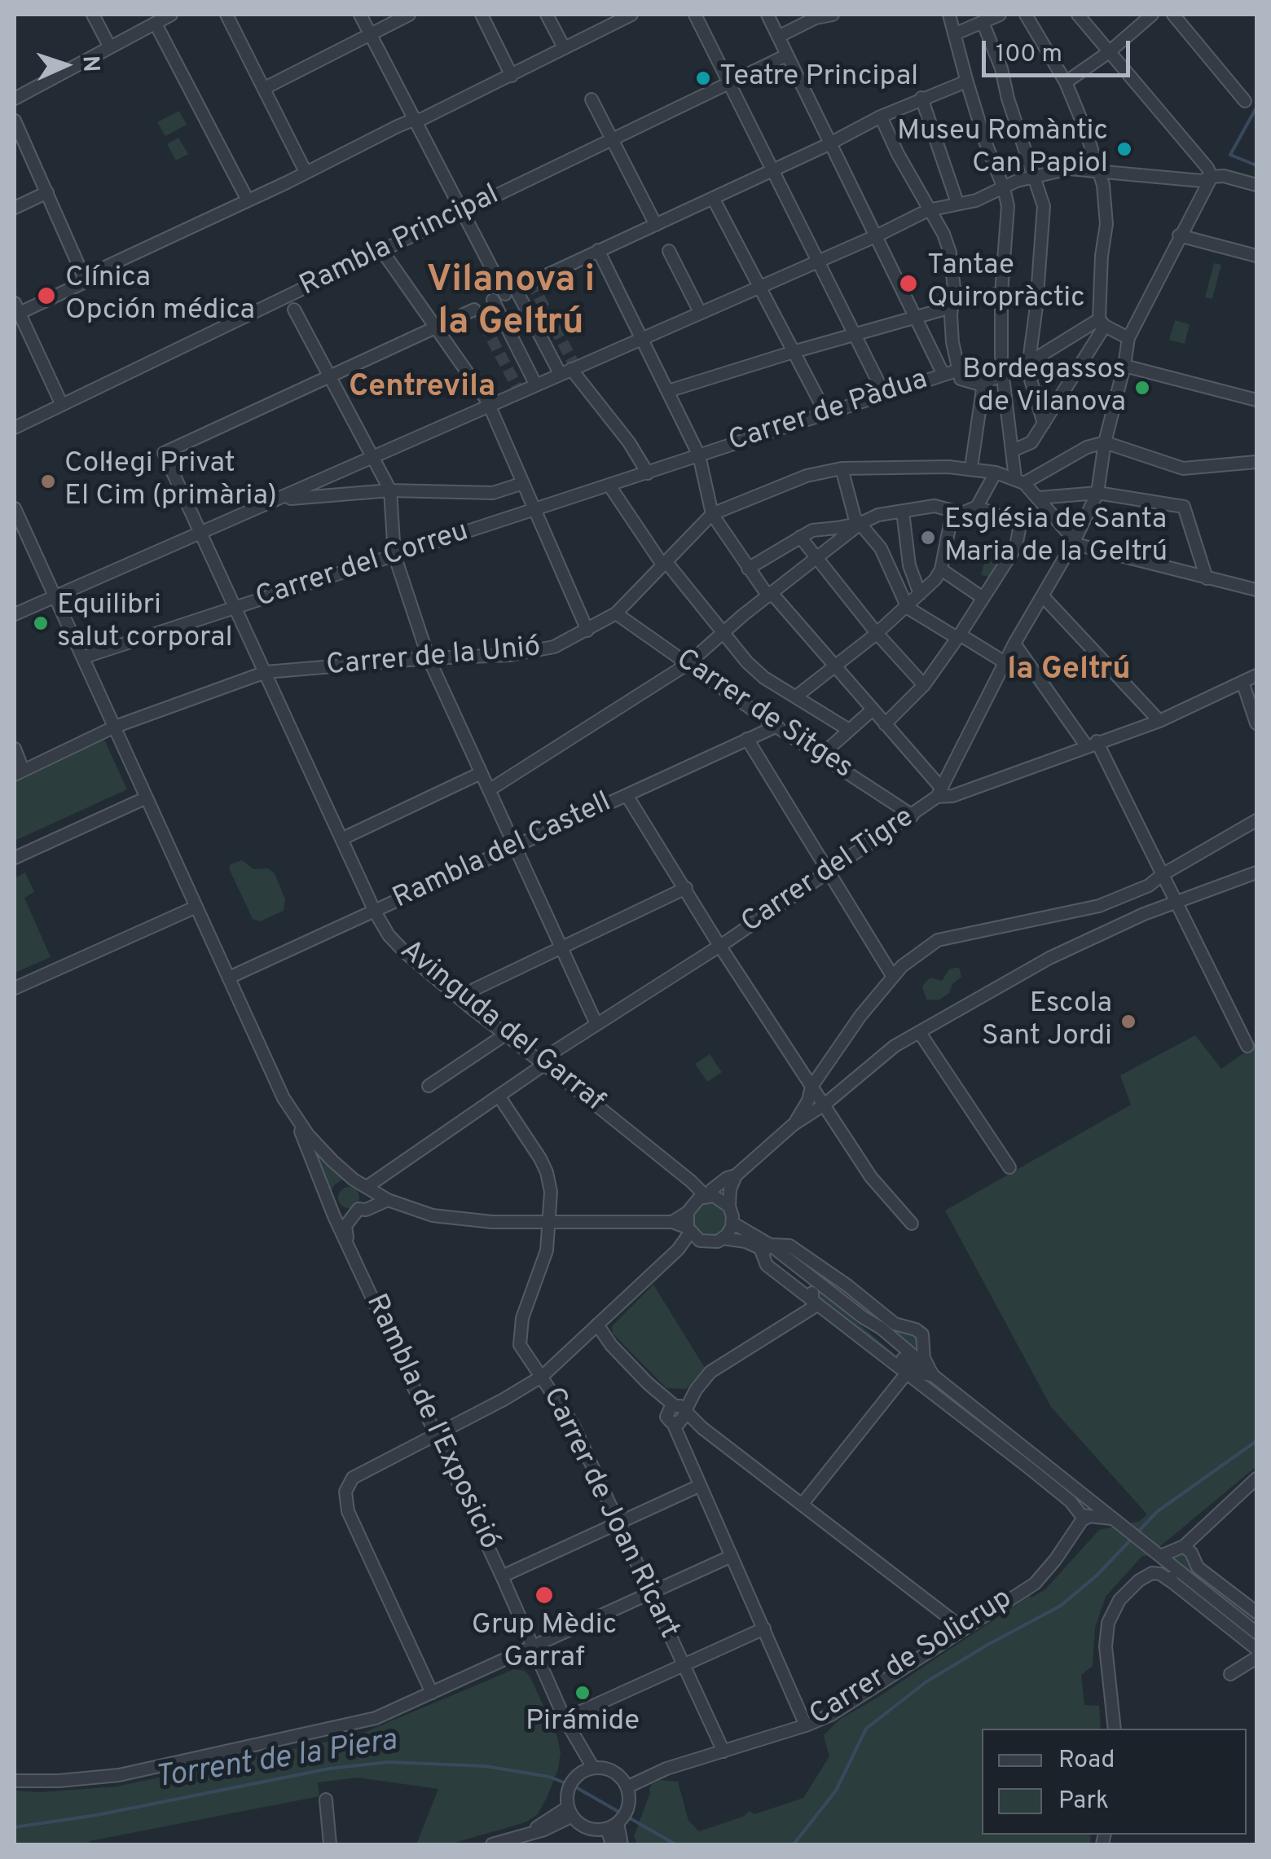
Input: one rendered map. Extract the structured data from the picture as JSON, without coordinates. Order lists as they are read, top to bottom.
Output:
{
  "streets": {
    "street": [
      "Rambla Principal",
      "Carrer de Pàdua",
      "Carrer del Correu",
      "Carrer de la Unió",
      "Carrer de Sitges",
      "Rambla del Castell",
      "Carrer del Tigre",
      "Avinguda del Garraf",
      "Rambla de l'Exposició",
      "Carrer de Joan Ricart",
      "Carrer de Solicrup"
    ]
  },
  "crossings": [
    ["Carrer de Pàdua", "Carrer del Correu"],
    ["Carrer del Correu", "Avinguda del Garraf"],
    ["Carrer del Correu", "Rambla de l'Exposició"],
    ["Carrer de la Unió", "Carrer de Sitges"],
    ["Carrer de la Unió", "Avinguda del Garraf"],
    ["Carrer de la Unió", "Rambla de l'Exposició"],
    ["Carrer de Sitges", "Rambla del Castell"],
    ["Carrer de Sitges", "Carrer del Tigre"],
    ["Rambla del Castell", "Avinguda del Garraf"],
    ["Rambla del Castell", "Rambla de l'Exposició"],
    ["Carrer del Tigre", "Avinguda del Garraf"],
    ["Carrer del Tigre", "Rambla de l'Exposició"],
    ["Carrer del Tigre", "Carrer de Joan Ricart"],
    ["Rambla de l'Exposició", "Carrer de Joan Ricart"],
    ["Rambla de l'Exposició", "Carrer de Solicrup"],
    ["Carrer de Joan Ricart", "Carrer de Solicrup"]
  ],
  "districts": ["Vilanova i la Geltrú", "Centrevila", "la Geltrú"],
  "water": ["Torrent de la Piera"],
  "places": [
    "Teatre Principal",
    "Museu Romàntic Can Papiol",
    "Tantae Quiropràctic",
    "Clínica Opción médica",
    "Bordegassos de Vilanova",
    "Col·legi Privat El Cim (primària)",
    "Església de Santa Maria de la Geltrú",
    "Equilibri salut corporal",
    "Escola Sant Jordi",
    "Grup Mèdic Garraf",
    "Pirámide"
  ],
  "legend": ["Road", "Park"],
  "scale_bar": "100 m",
  "north": "right"
}
